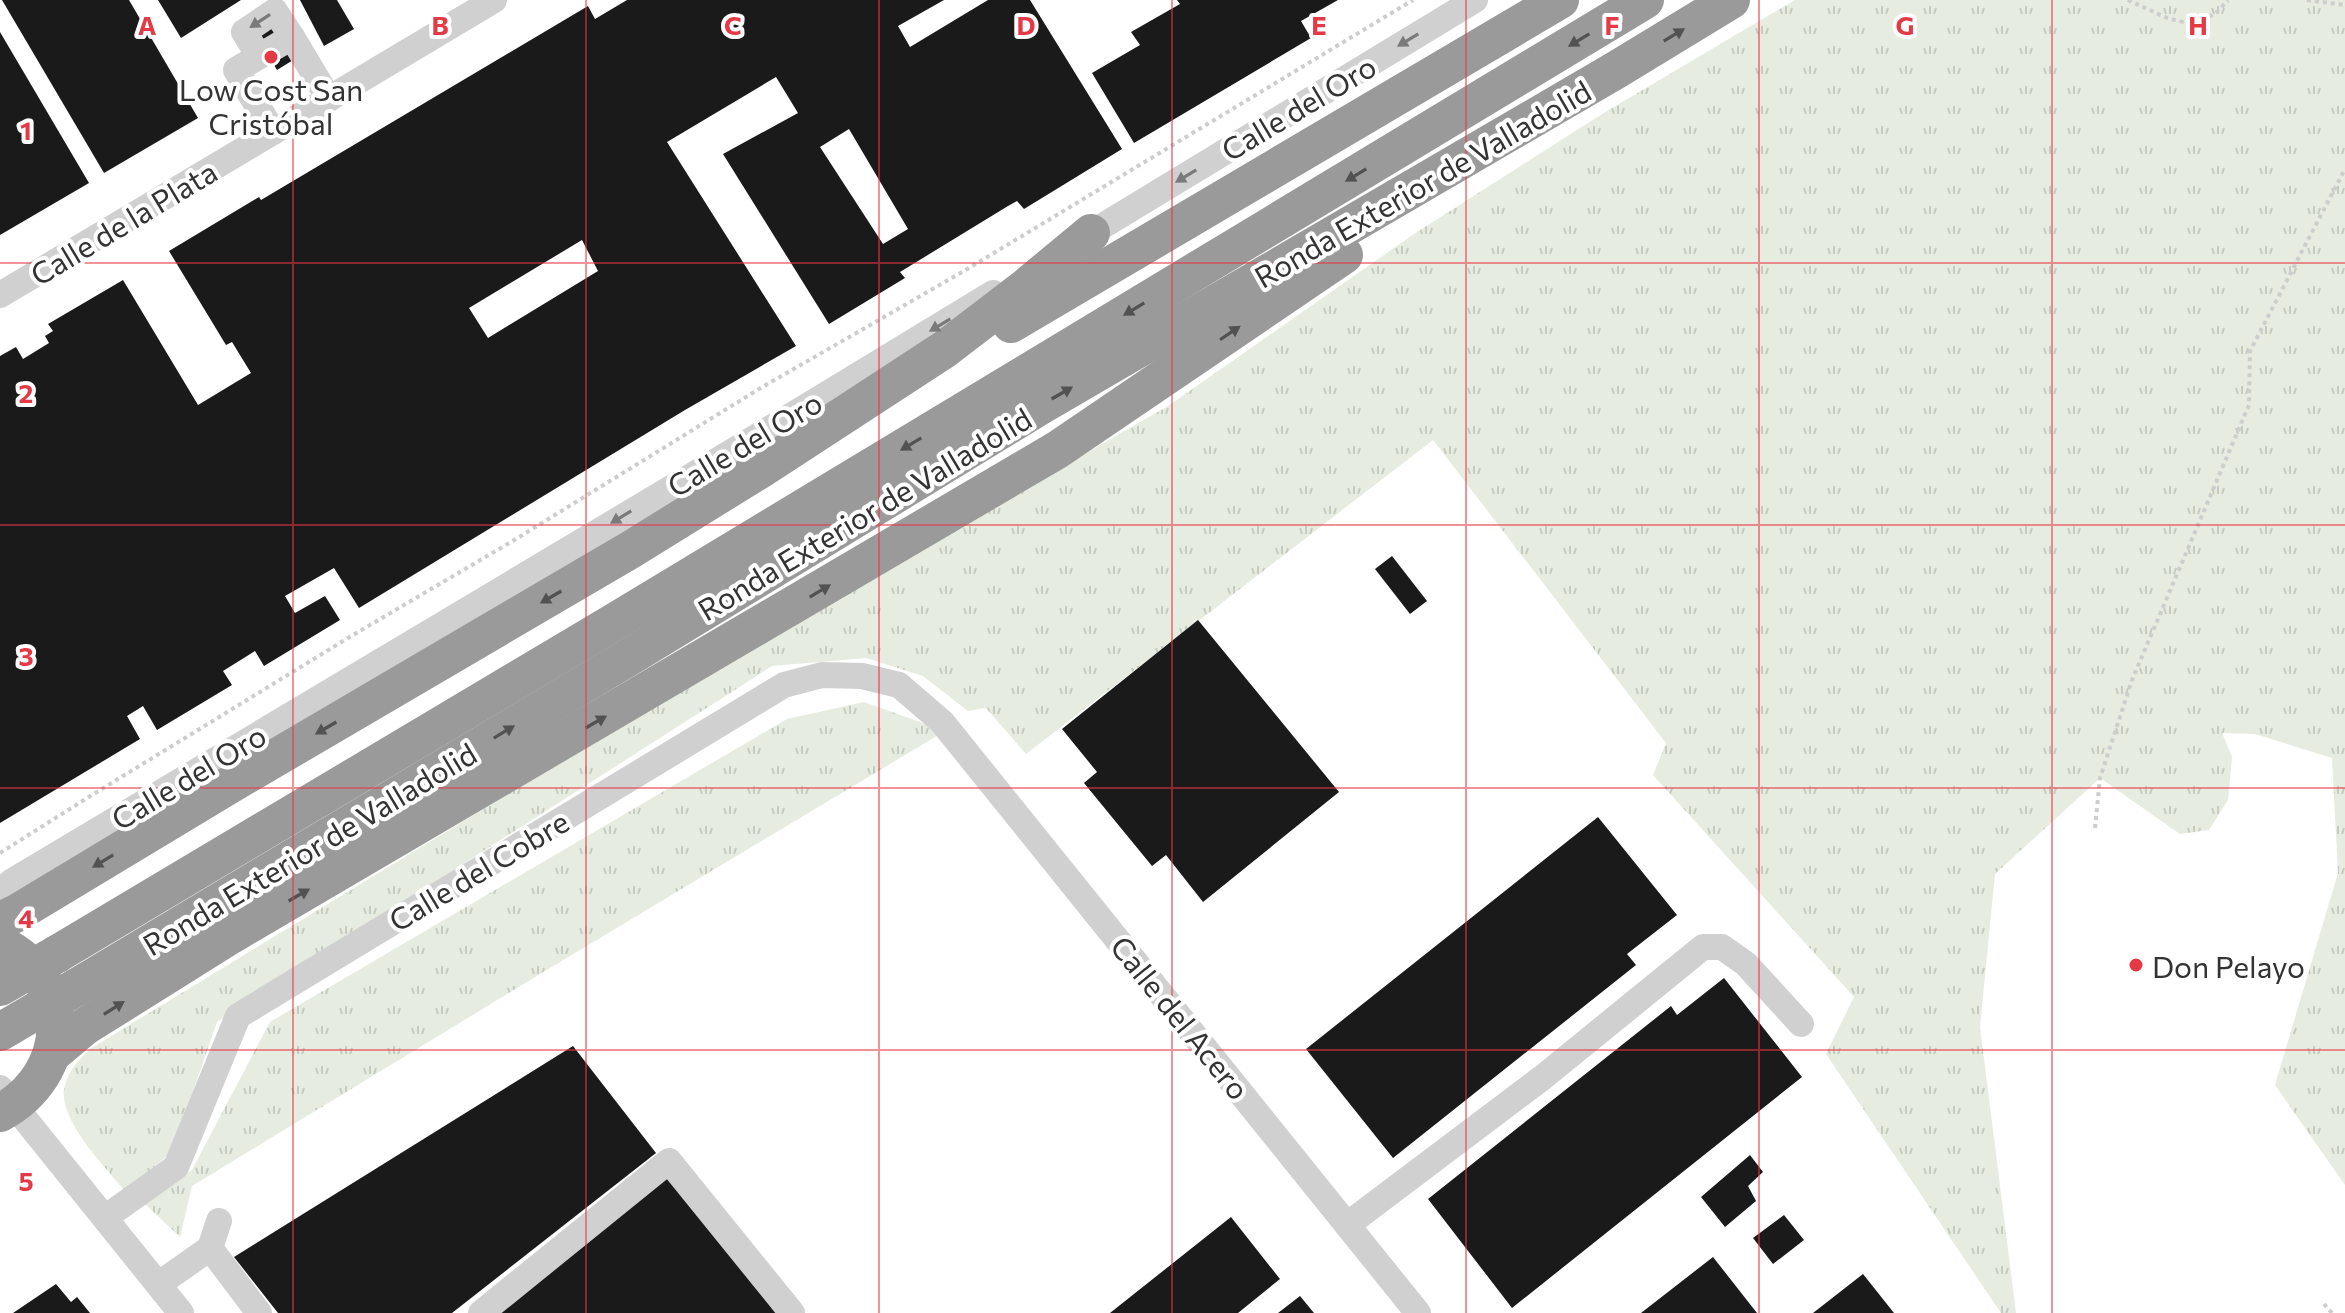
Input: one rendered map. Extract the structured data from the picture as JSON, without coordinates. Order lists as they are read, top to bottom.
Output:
{
  "streets": {
    "highway": ["Ronda Exterior de Valladolid"],
    "street": [
      "Calle del Oro",
      "Calle de la Plata",
      "Calle del Cobre",
      "Calle del Acero"
    ]
  },
  "crossings": [
    ["Calle del Cobre", "Calle del Acero"]
  ],
  "one_way": ["Calle del Oro"],
  "places": ["Low Cost San Cristóbal", "Don Pelayo"],
  "grid": {
    "columns": [
      "A",
      "B",
      "C",
      "D",
      "E",
      "F",
      "G",
      "H"
    ],
    "rows": [
      "1",
      "2",
      "3",
      "4",
      "5"
    ]
  }
}
